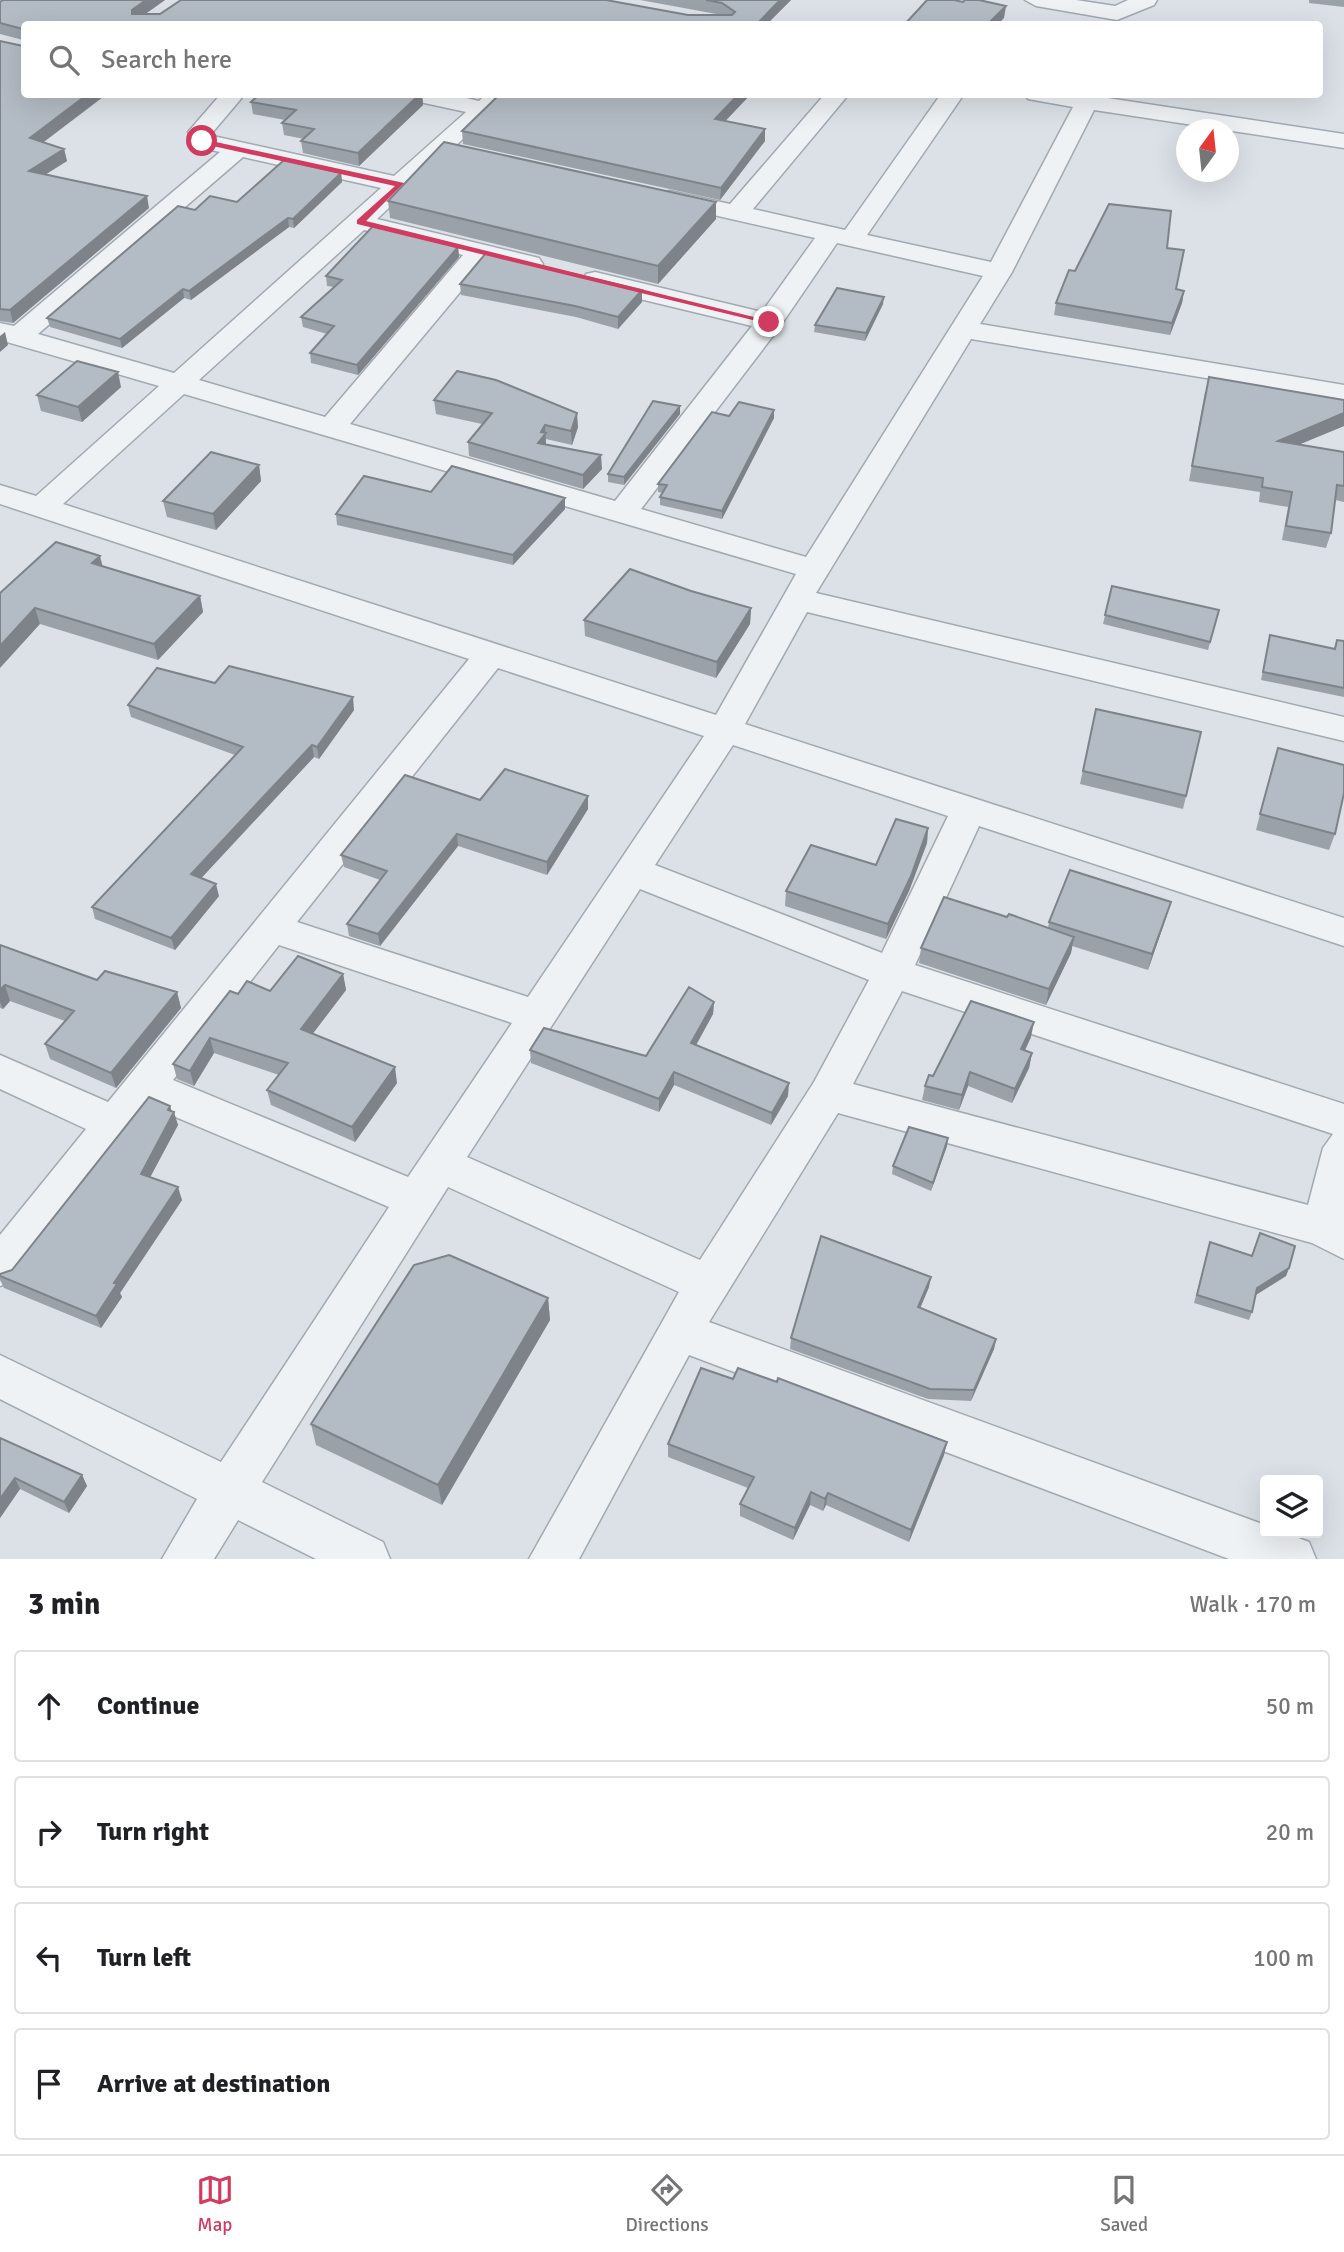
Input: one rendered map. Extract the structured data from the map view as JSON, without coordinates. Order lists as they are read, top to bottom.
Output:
{
  "north": "top",
  "page": {
    "search": "Search here",
    "heading": ["3 min", "Walk · 170 m"],
    "list": [
      ["Continue", "50 m"],
      ["Turn right", "20 m"],
      ["Turn left", "100 m"],
      "Arrive at destination"
    ],
    "nav": ["Map", "Directions", "Saved"]
  }
}
